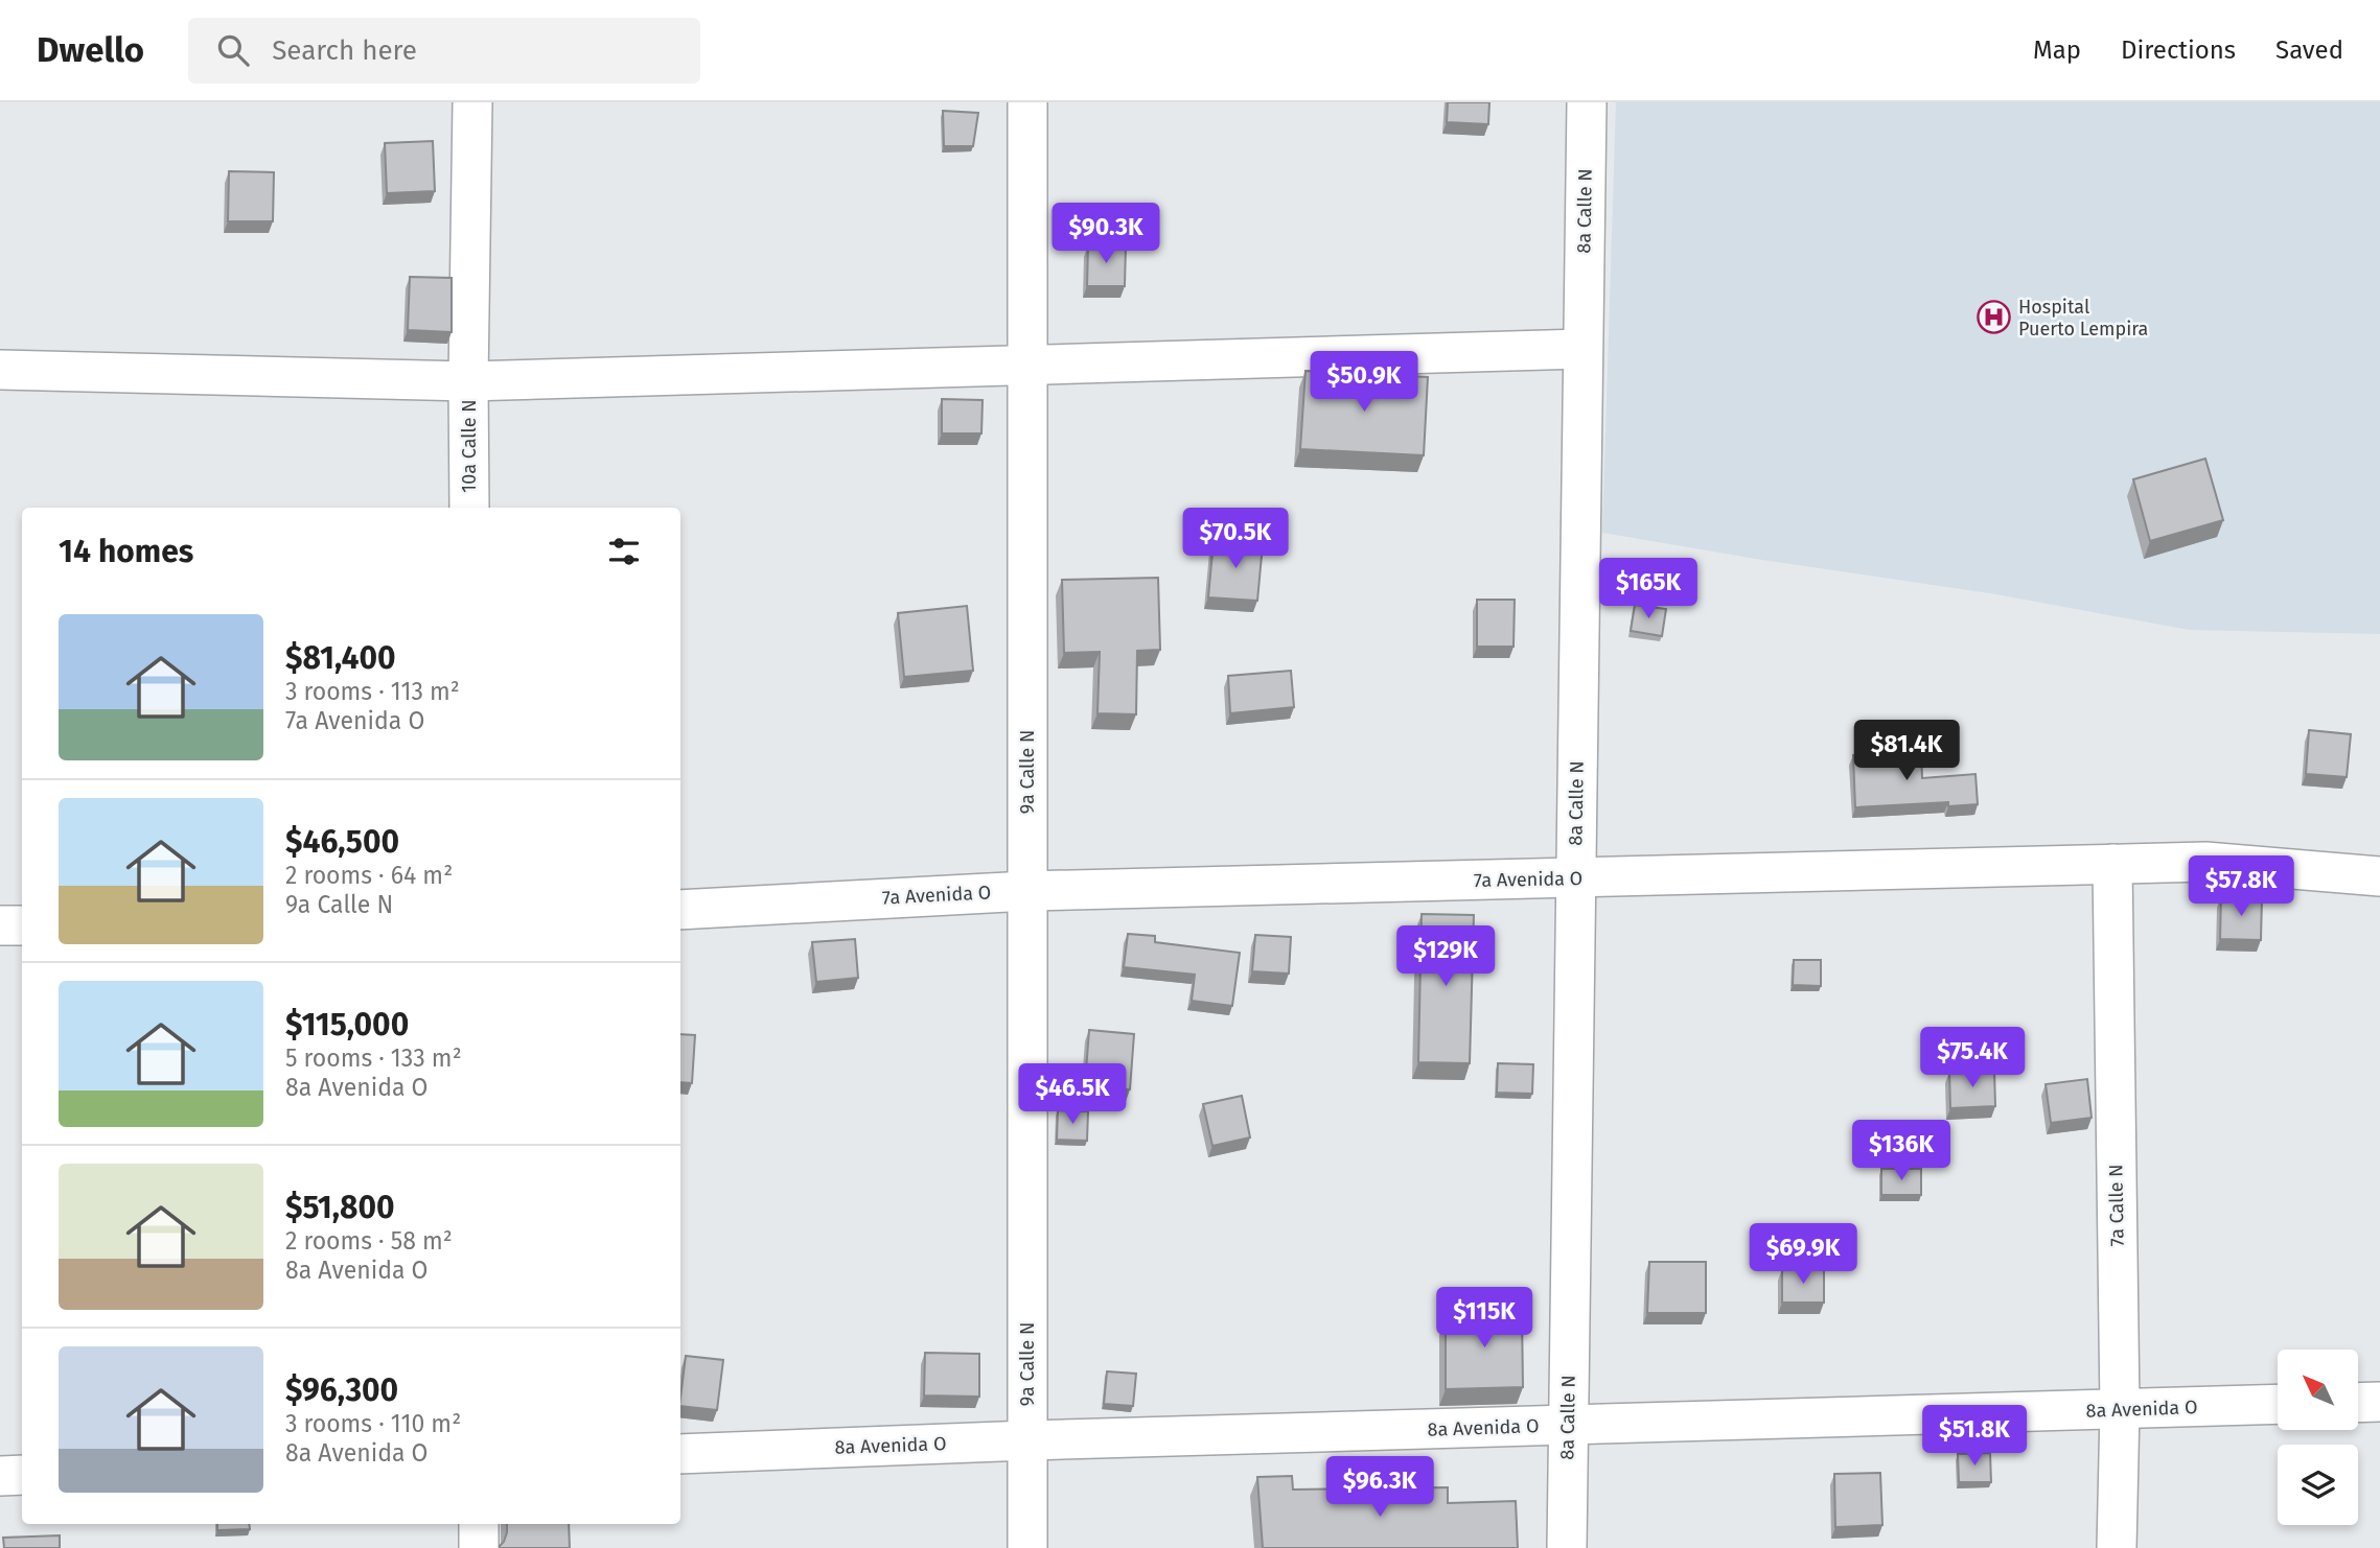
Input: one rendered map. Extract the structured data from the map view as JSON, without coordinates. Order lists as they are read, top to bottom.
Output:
{
  "streets": {
    "street": [
      "8a Calle N",
      "10a Calle N",
      "9a Calle N",
      "7a Avenida O",
      "7a Calle N",
      "8a Avenida O"
    ]
  },
  "crossings": [
    ["8a Calle N", "7a Avenida O"],
    ["8a Calle N", "8a Avenida O"],
    ["9a Calle N", "7a Avenida O"],
    ["9a Calle N", "8a Avenida O"],
    ["7a Avenida O", "7a Calle N"],
    ["7a Calle N", "8a Avenida O"]
  ],
  "places": {
    "hospital": ["Hospital Puerto Lempira"]
  },
  "north": "top left",
  "page": {
    "header": "Dwello",
    "search": "Search here",
    "nav": ["Map", "Directions", "Saved"],
    "price": [
      "$90.3K",
      "$50.9K",
      "$70.5K",
      "$165K",
      "$81.4K",
      "$57.8K",
      "$129K",
      "$75.4K",
      "$46.5K",
      "$136K",
      "$69.9K",
      "$115K",
      "$51.8K",
      "$96.3K"
    ],
    "heading": "14 homes",
    "list": [
      {
        "name": "$81,400",
        "note": "3 rooms · 113 m² · 7a Avenida O"
      },
      {
        "name": "$46,500",
        "note": "2 rooms · 64 m² · 9a Calle N"
      },
      {
        "name": "$115,000",
        "note": "5 rooms · 133 m² · 8a Avenida O"
      },
      {
        "name": "$51,800",
        "note": "2 rooms · 58 m² · 8a Avenida O"
      },
      {
        "name": "$96,300",
        "note": "3 rooms · 110 m² · 8a Avenida O"
      }
    ]
  }
}
